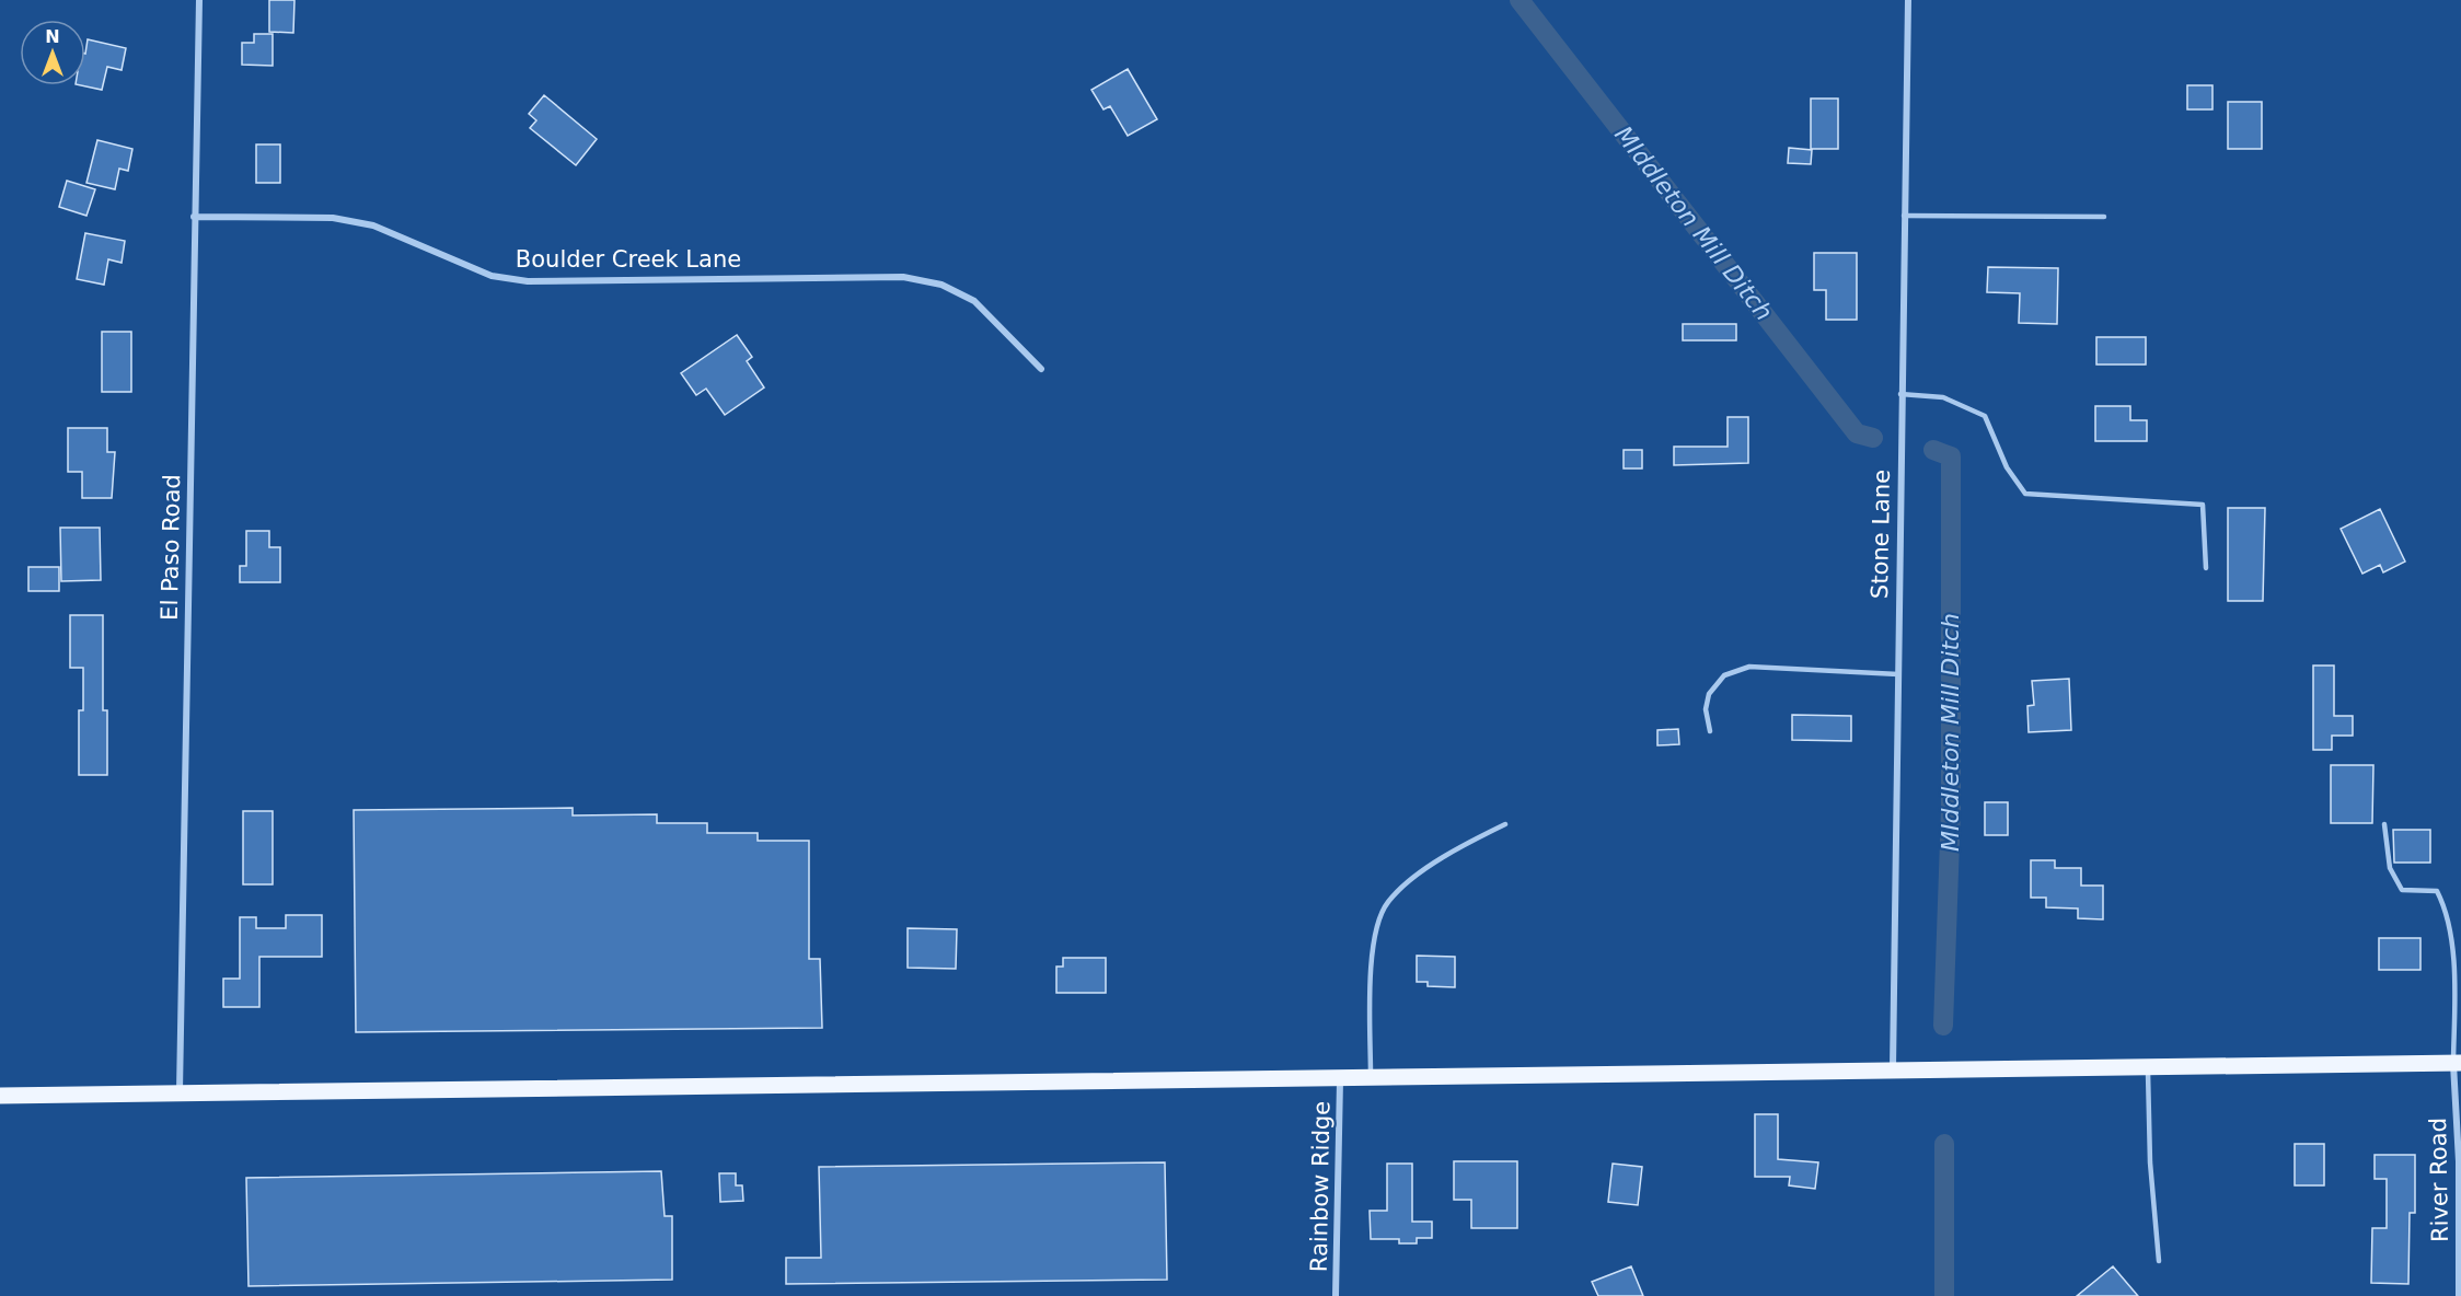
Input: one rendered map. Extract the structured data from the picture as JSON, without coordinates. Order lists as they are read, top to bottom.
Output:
{
  "streets": {
    "street": [
      "Boulder Creek Lane",
      "Stone Lane",
      "El Paso Road",
      "River Road",
      "Rainbow Ridge"
    ]
  },
  "crossings": [
    ["Boulder Creek Lane", "El Paso Road"]
  ],
  "water": ["MIddleton Mill Ditch"],
  "north": "top"
}
